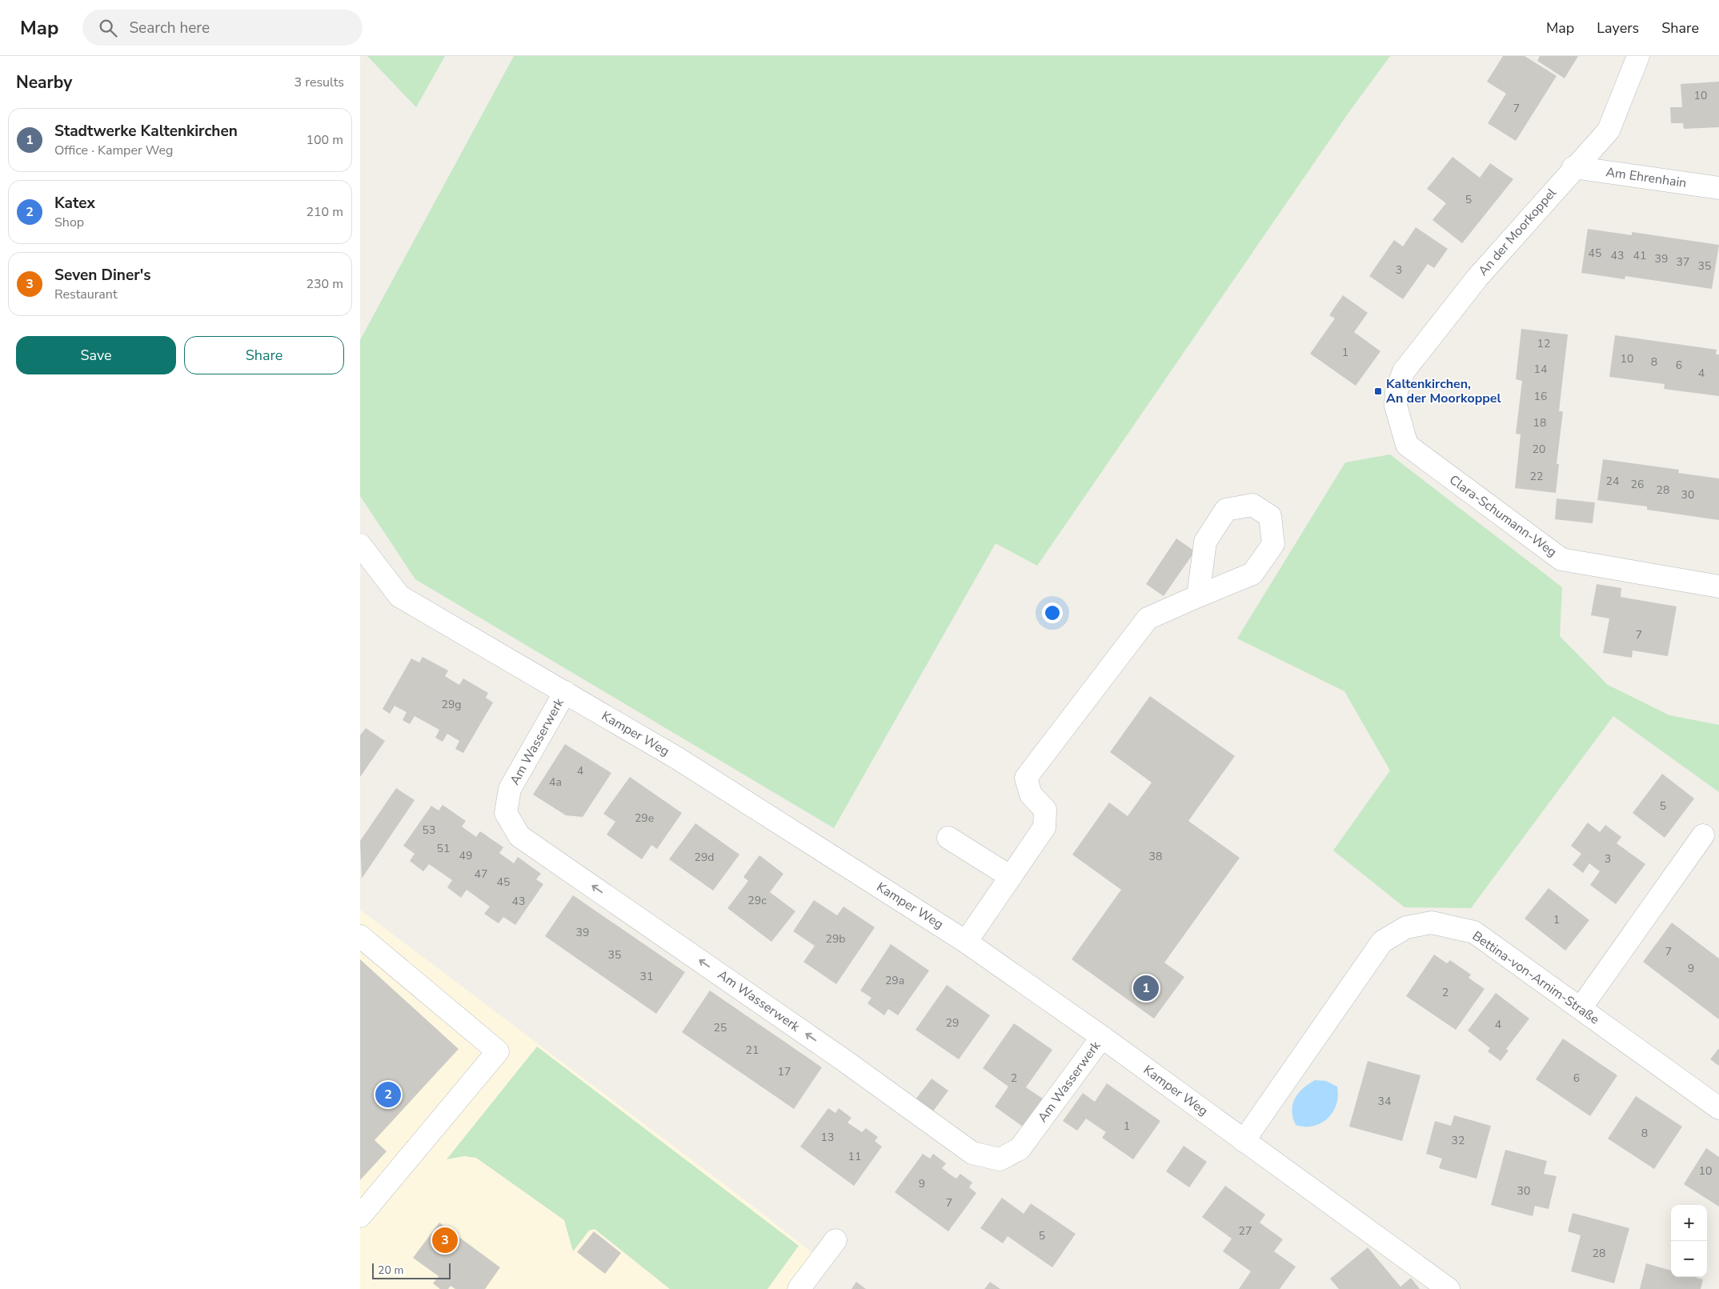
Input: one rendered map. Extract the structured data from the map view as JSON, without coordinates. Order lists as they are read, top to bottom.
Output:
{
  "streets": {
    "street": [
      "Am Ehrenhain",
      "An der Moorkoppel",
      "Clara-Schumann-Weg",
      "Kamper Weg",
      "Am Wasserwerk",
      "Bettina-von-Arnim-Straße"
    ]
  },
  "crossings": [
    ["Am Ehrenhain", "An der Moorkoppel"],
    ["An der Moorkoppel", "Clara-Schumann-Weg"],
    ["Kamper Weg", "Am Wasserwerk"],
    ["Kamper Weg", "Bettina-von-Arnim-Straße"]
  ],
  "places": {
    "transit": ["Kaltenkirchen, An der Moorkoppel"]
  },
  "house_numbers": [
    "10",
    "7",
    "5",
    "45",
    "43",
    "41",
    "39",
    "37",
    "35",
    "3",
    "12",
    "1",
    "10",
    "8",
    "6",
    "14",
    "4",
    "16",
    "18",
    "20",
    "22",
    "24",
    "26",
    "28",
    "30",
    "7",
    "29g",
    "4",
    "4a",
    "5",
    "29e",
    "53",
    "51",
    "49",
    "38",
    "29d",
    "3",
    "47",
    "45",
    "29c",
    "43",
    "1",
    "39",
    "29b",
    "7",
    "35",
    "9",
    "31",
    "29a",
    "2",
    "29",
    "4",
    "25",
    "21",
    "17",
    "2",
    "6",
    "34",
    "1",
    "8",
    "13",
    "32",
    "11",
    "10",
    "9",
    "30",
    "7",
    "27",
    "5",
    "28"
  ],
  "scale_bar": "20 m",
  "page": {
    "header": "Map",
    "search": "Search here",
    "nav": ["Map", "Layers", "Share"],
    "heading": ["Nearby", "3 results"],
    "list": [
      {
        "mark": "1",
        "name": "Stadtwerke Kaltenkirchen",
        "note": "Office · Kamper Weg",
        "value": "100 m"
      },
      {
        "mark": "2",
        "name": "Katex",
        "note": "Shop",
        "value": "210 m"
      },
      {
        "mark": "3",
        "name": "Seven Diner's",
        "note": "Restaurant",
        "value": "230 m"
      }
    ],
    "buttons": ["Save", "Share"],
    "pins": ["1", "2", "3"],
    "map_buttons": ["+", "−"],
    "scale": "20 m"
  }
}
